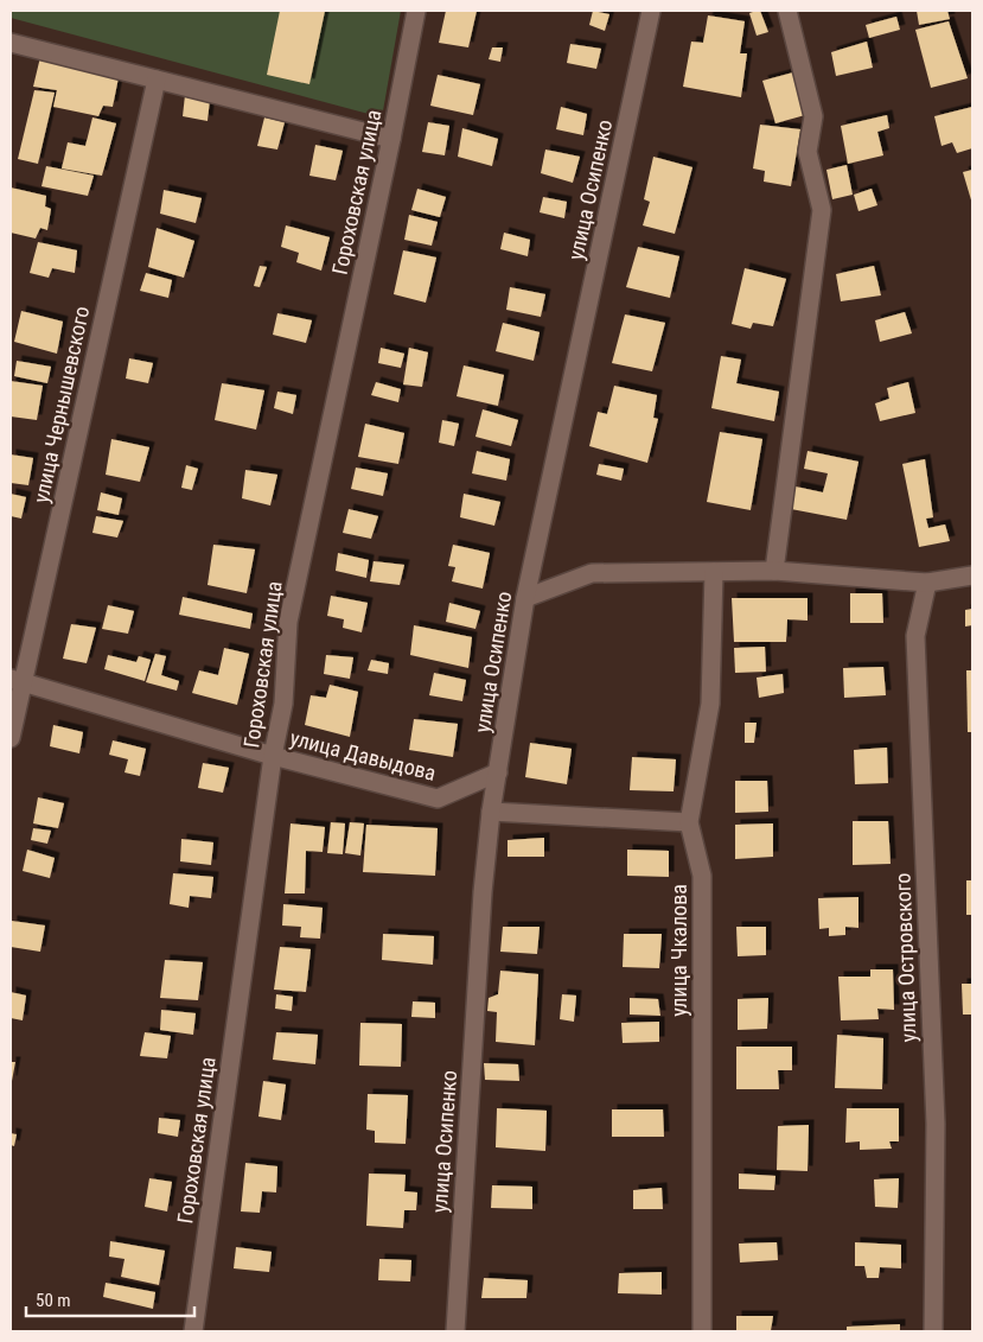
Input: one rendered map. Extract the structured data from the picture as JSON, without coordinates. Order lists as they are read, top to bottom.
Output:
{
  "streets": {
    "street": [
      "улица Осипенко",
      "Гороховская улица",
      "улица Чернышевского",
      "улица Давыдова",
      "улица Чкалова",
      "улица Островского"
    ]
  },
  "crossings": [
    ["улица Осипенко", "улица Давыдова"],
    ["Гороховская улица", "улица Давыдова"],
    ["улица Чернышевского", "улица Давыдова"]
  ],
  "scale_bar": "50 m"
}
